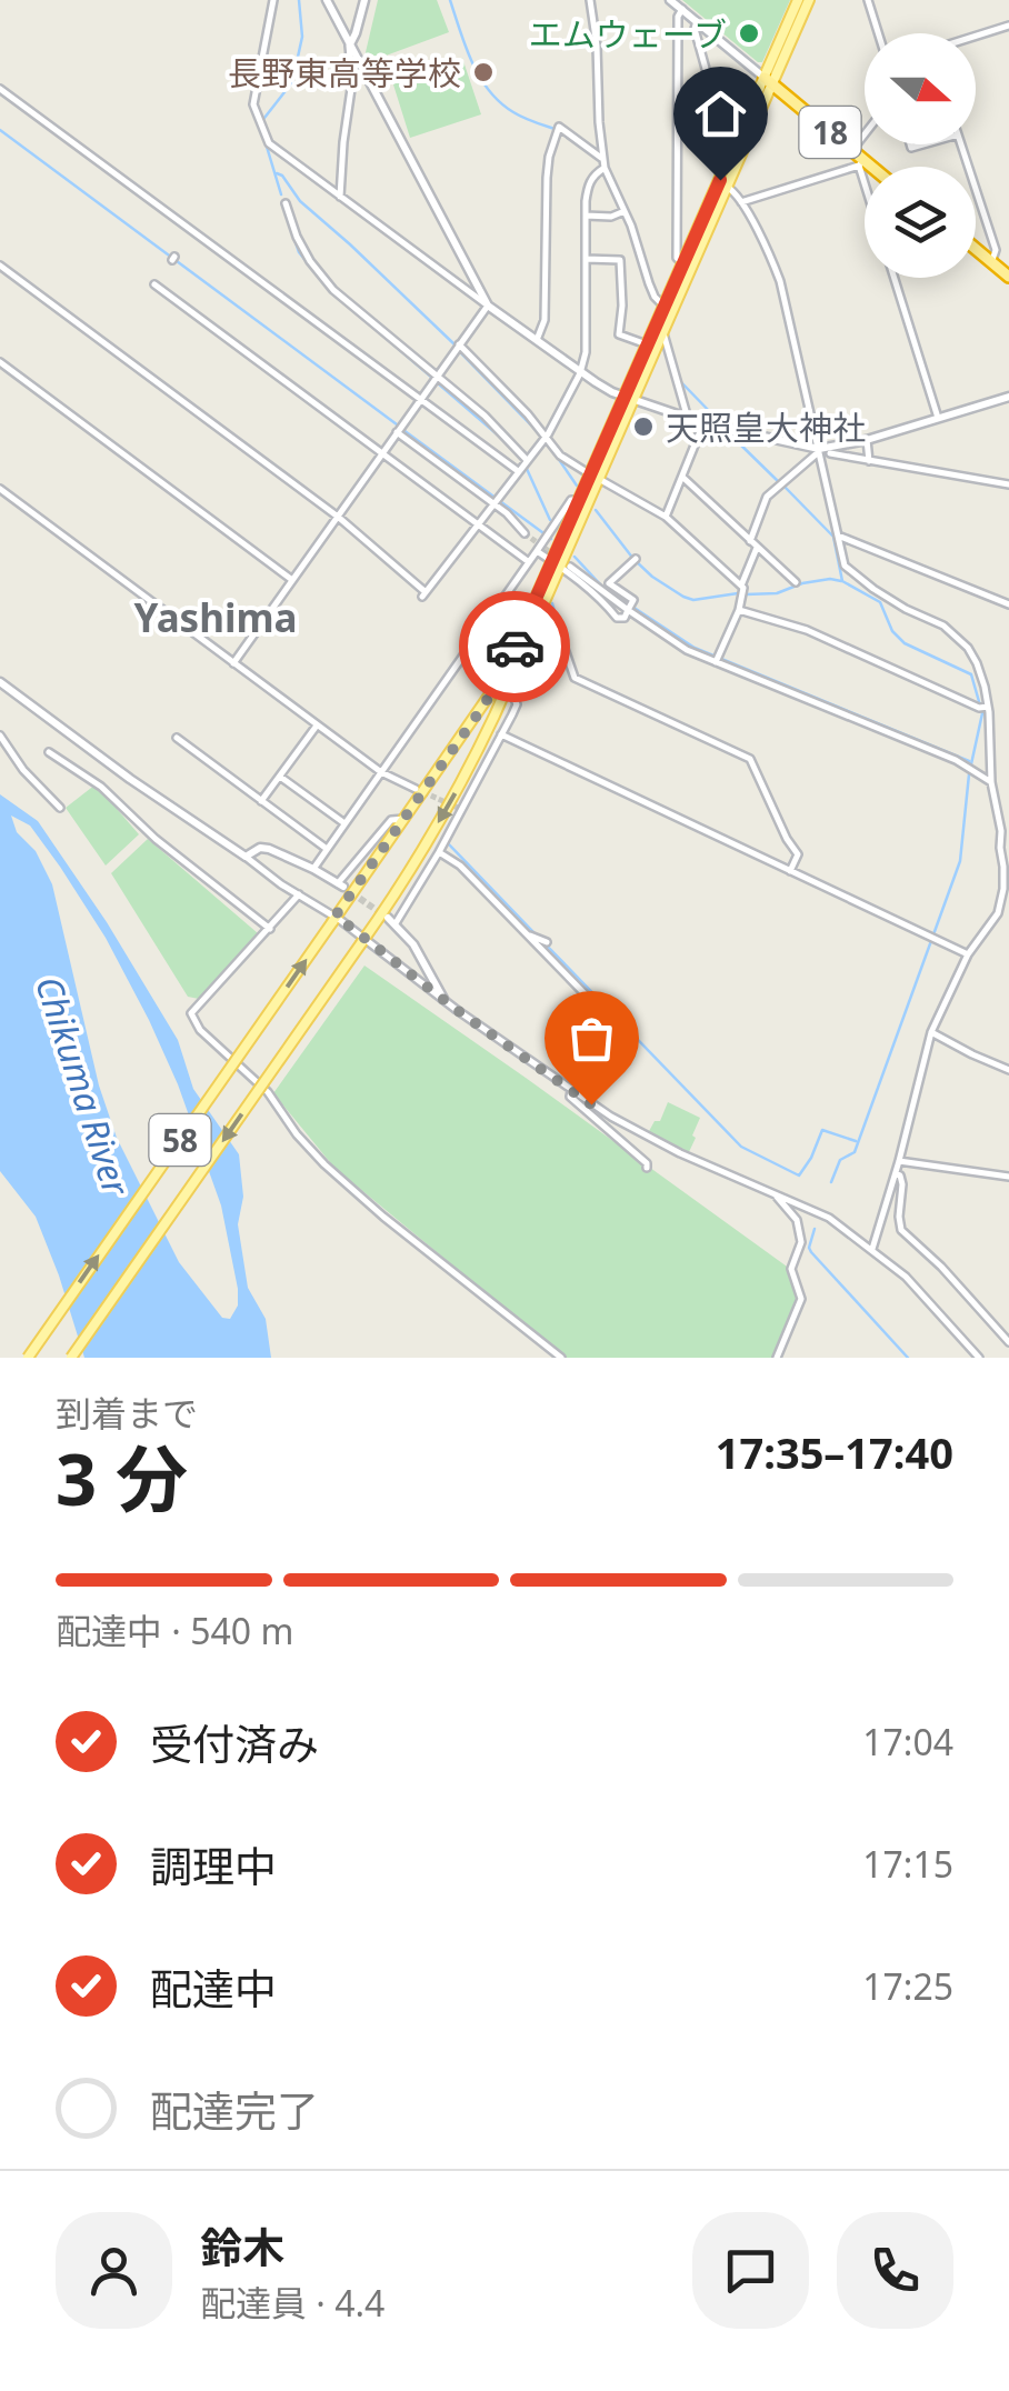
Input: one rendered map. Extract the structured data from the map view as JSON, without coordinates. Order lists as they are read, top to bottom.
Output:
{
  "streets": {
    "highway": ["18"],
    "main road": ["58"]
  },
  "crossings": [
    ["18", "58"]
  ],
  "districts": ["Yashima"],
  "water": ["Chikuma River"],
  "places": ["エムウェーブ", "長野東高等学校", "天照皇大神社"],
  "north": "right",
  "page": {
    "heading": ["3 分", "到着まで", "17:35–17:40"],
    "panel": ["鈴木", "配達員 · 4.4"],
    "bar": "配達中 · 540 m",
    "list": [
      ["受付済み", "17:04"],
      ["調理中", "17:15"],
      ["配達中", "17:25"],
      "配達完了"
    ]
  }
}
